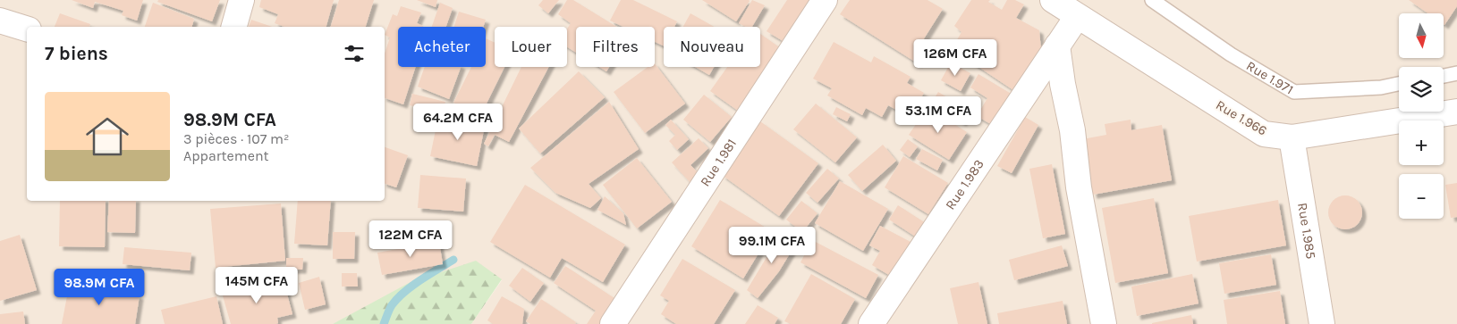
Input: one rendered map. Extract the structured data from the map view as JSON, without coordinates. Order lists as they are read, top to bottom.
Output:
{
  "streets": {
    "street": [
      "Rue 1.966",
      "Rue 1.981",
      "Rue 1.983",
      "Rue 1.985"
    ],
    "lane": ["Rue 1.971"]
  },
  "crossings": [
    ["Rue 1.966", "Rue 1.983"],
    ["Rue 1.966", "Rue 1.985"]
  ],
  "north": "bottom",
  "page": {
    "map_buttons": ["+", "−"],
    "chip": [
      "Acheter",
      "Louer",
      "Filtres",
      "Nouveau"
    ],
    "heading": "7 biens",
    "price": [
      "126M CFA",
      "53.1M CFA",
      "64.2M CFA",
      "122M CFA",
      "99.1M CFA",
      "145M CFA",
      "98.9M CFA"
    ],
    "list": [
      {
        "name": "98.9M CFA",
        "note": "3 pièces · 107 m² · Appartement"
      }
    ]
  }
}
